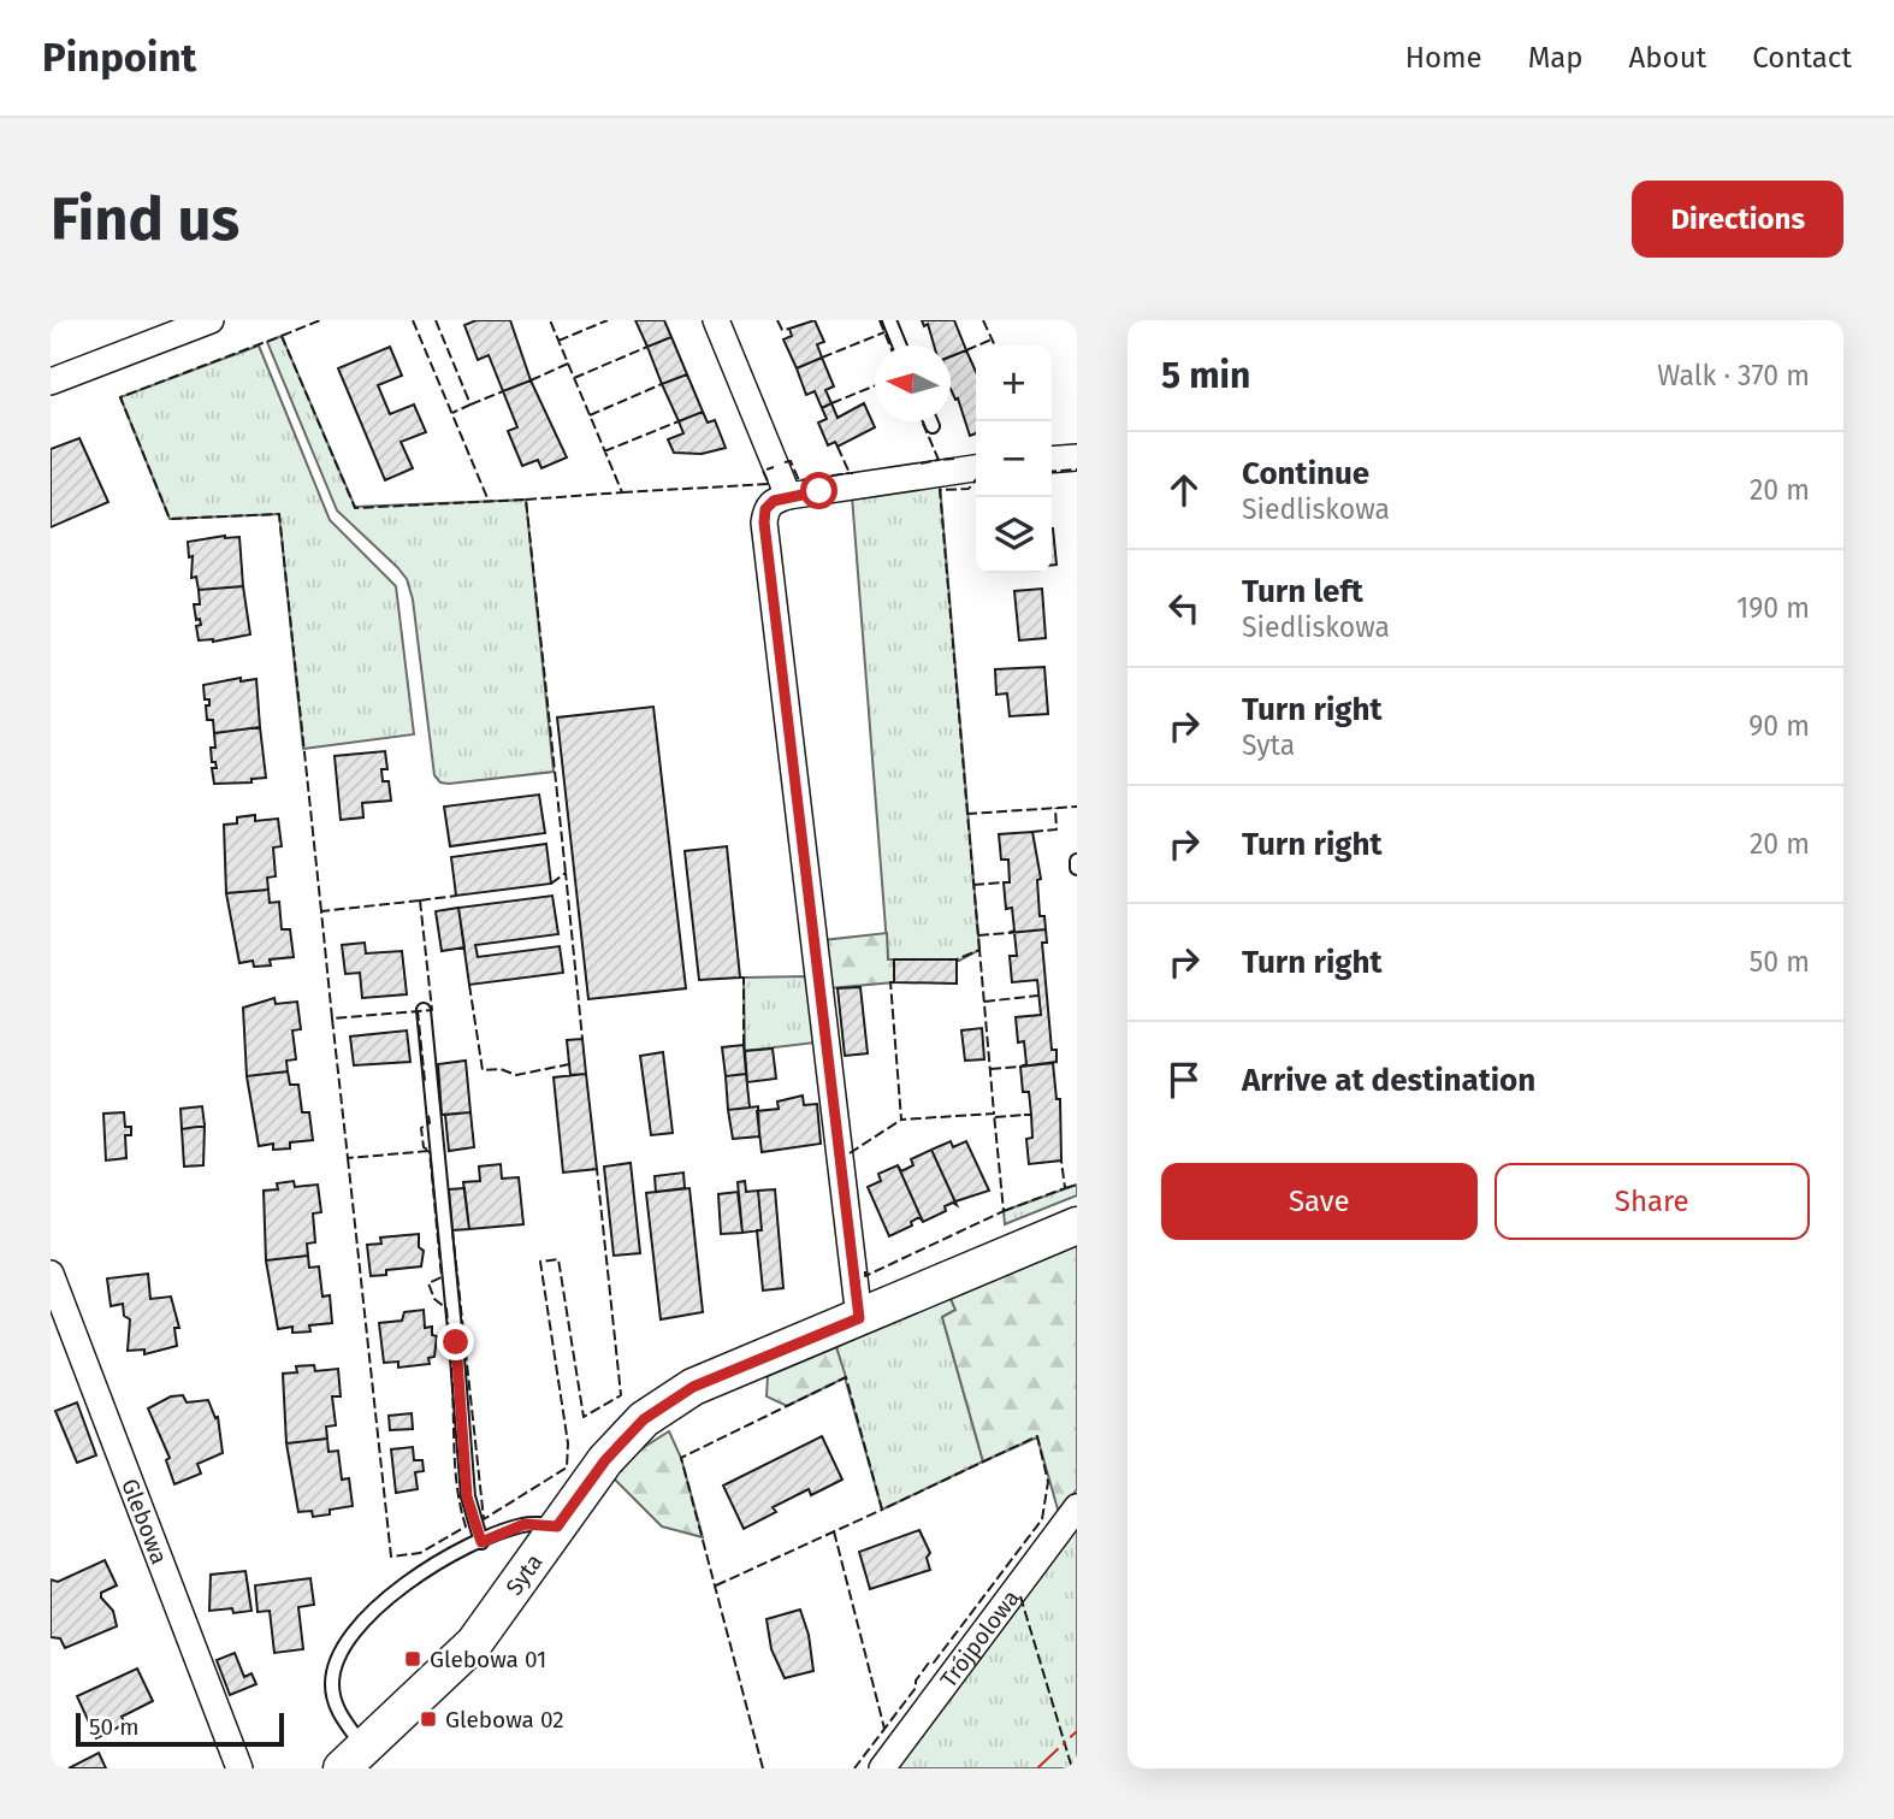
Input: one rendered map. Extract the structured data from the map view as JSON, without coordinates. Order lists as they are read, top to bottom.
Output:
{
  "streets": {
    "street": ["Glebowa", "Syta", "Trójpolowa"]
  },
  "places": {
    "transit": ["Glebowa 01", "Glebowa 02"]
  },
  "scale_bar": "50 m",
  "north": "left",
  "page": {
    "header": "Pinpoint",
    "nav": [
      "Home",
      "Map",
      "About",
      "Contact"
    ],
    "buttons": [
      "Directions",
      ["Save", "Share"]
    ],
    "title": "Find us",
    "heading": ["5 min", "Walk · 370 m"],
    "map_buttons": ["+", "−"],
    "list": [
      ["Continue", "Siedliskowa", "20 m"],
      ["Turn left", "Siedliskowa", "190 m"],
      ["Turn right", "Syta", "90 m"],
      ["Turn right", "20 m"],
      ["Turn right", "50 m"],
      "Arrive at destination"
    ],
    "scale": "50 m"
  }
}
